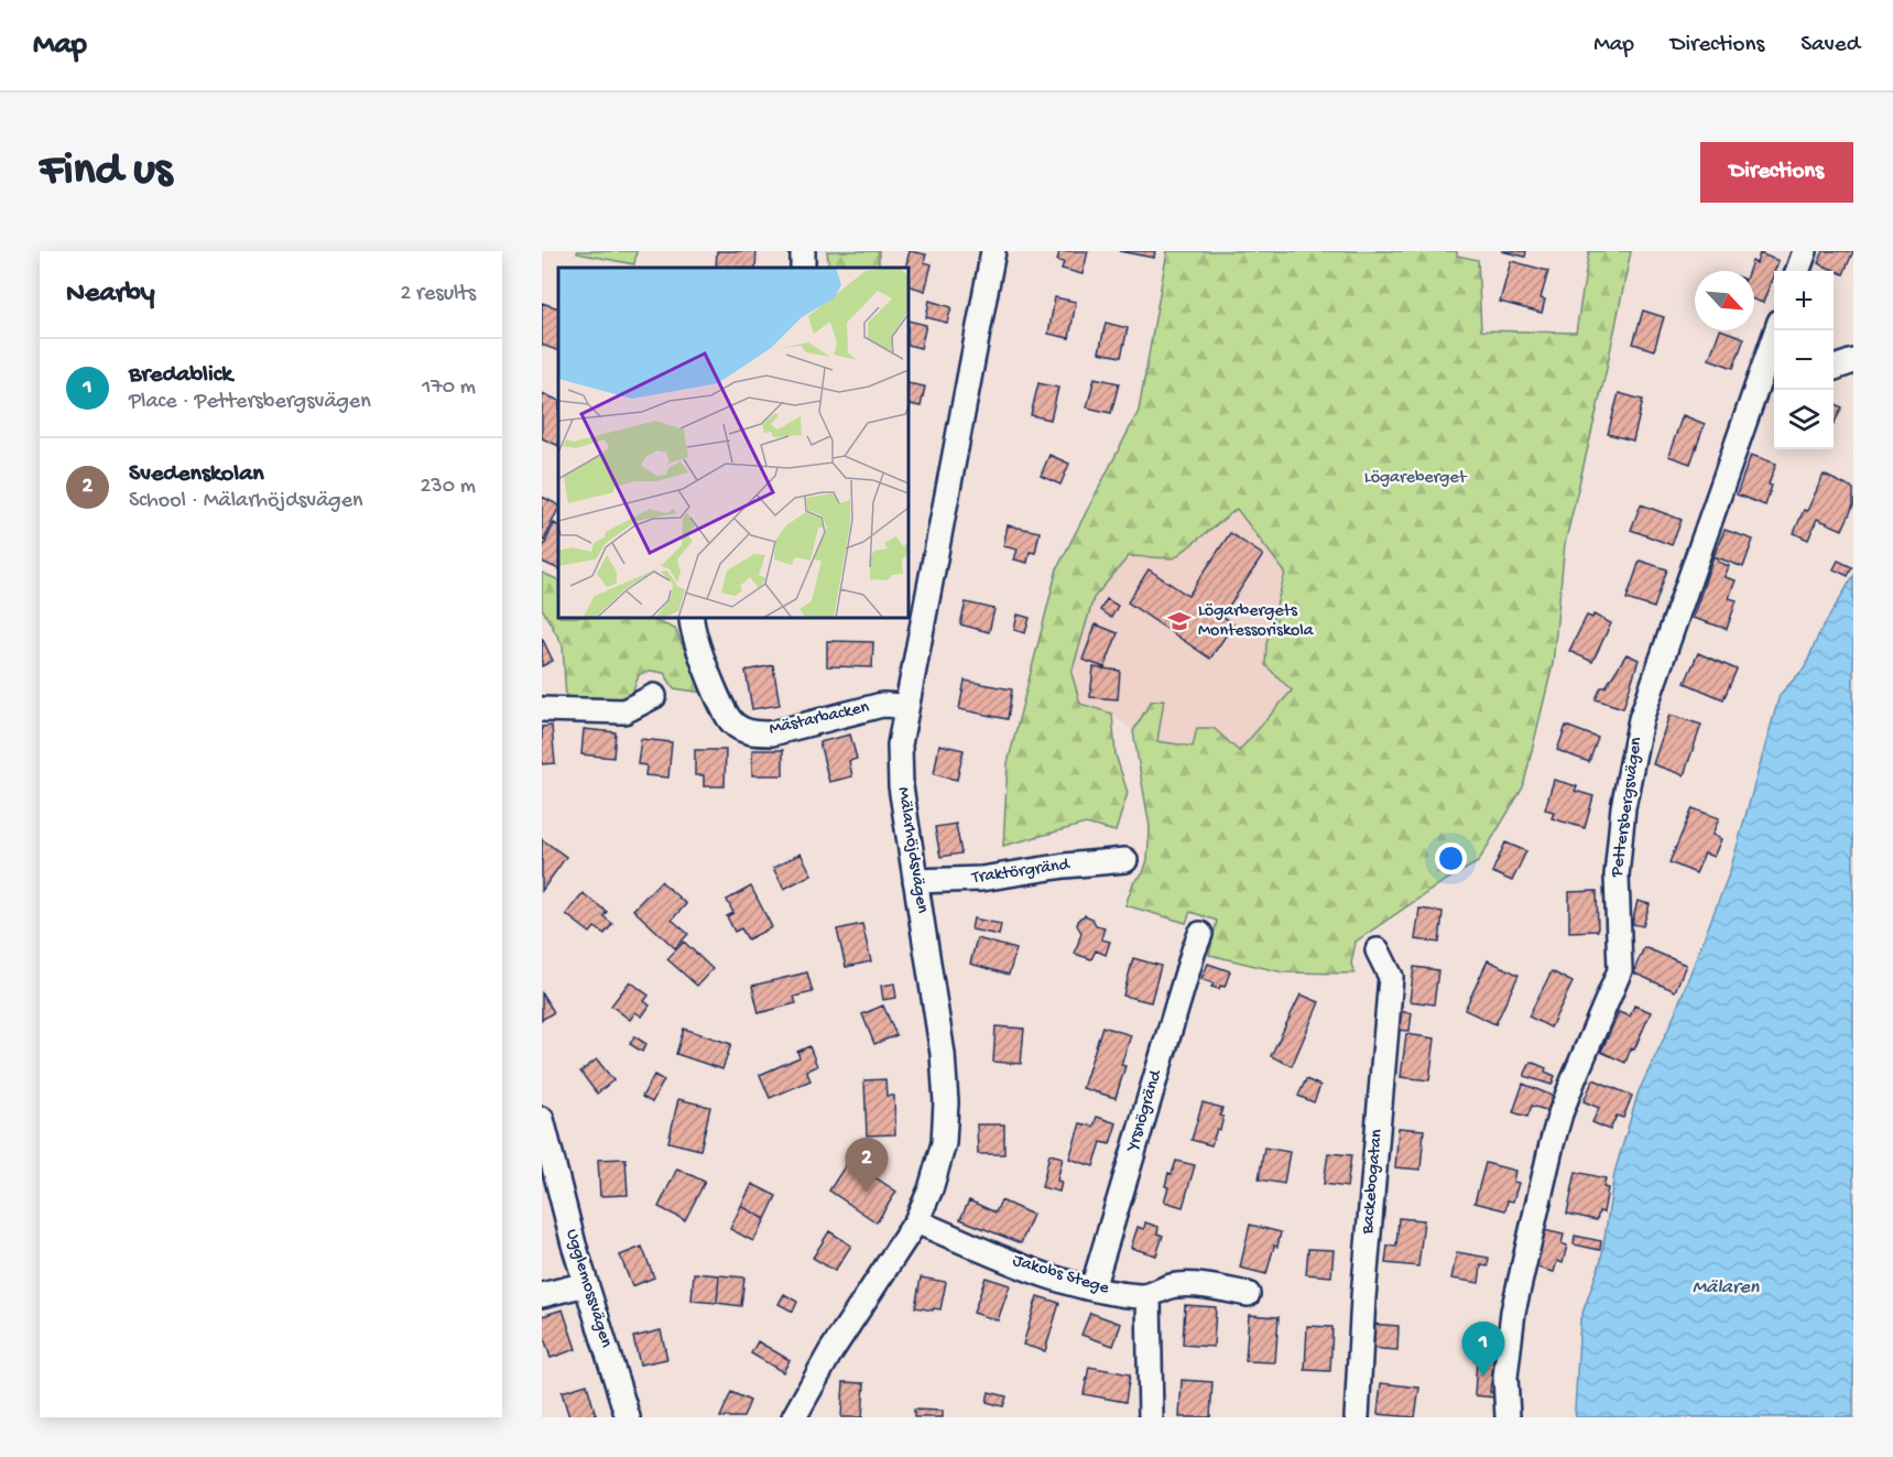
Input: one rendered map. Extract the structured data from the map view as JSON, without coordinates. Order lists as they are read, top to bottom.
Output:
{
  "streets": {
    "street": [
      "Mästarbacken",
      "Pettersbergsvägen",
      "Mälarhöjdsvägen",
      "Traktörgränd",
      "Yrsnögränd",
      "Backebogatan",
      "Jakobs Stege",
      "Ugglemossvägen"
    ]
  },
  "crossings": [
    ["Mästarbacken", "Mälarhöjdsvägen"],
    ["Mälarhöjdsvägen", "Traktörgränd"],
    ["Mälarhöjdsvägen", "Jakobs Stege"],
    ["Yrsnögränd", "Jakobs Stege"]
  ],
  "water": ["Mälaren"],
  "parks": ["Lögareberget"],
  "places": {
    "school or university": ["Lögarbergets Montessoriskola"]
  },
  "north": "bottom right",
  "page": {
    "header": "Map",
    "nav": ["Map", "Directions", "Saved"],
    "buttons": "Directions",
    "title": "Find us",
    "heading": ["Nearby", "2 results"],
    "map_buttons": ["+", "−"],
    "list": [
      {
        "mark": "1",
        "name": "Bredablick",
        "note": "Place · Pettersbergsvägen",
        "value": "170 m"
      },
      {
        "mark": "2",
        "name": "Svedenskolan",
        "note": "School · Mälarhöjdsvägen",
        "value": "230 m"
      }
    ],
    "pins": ["2", "1"]
  }
}
